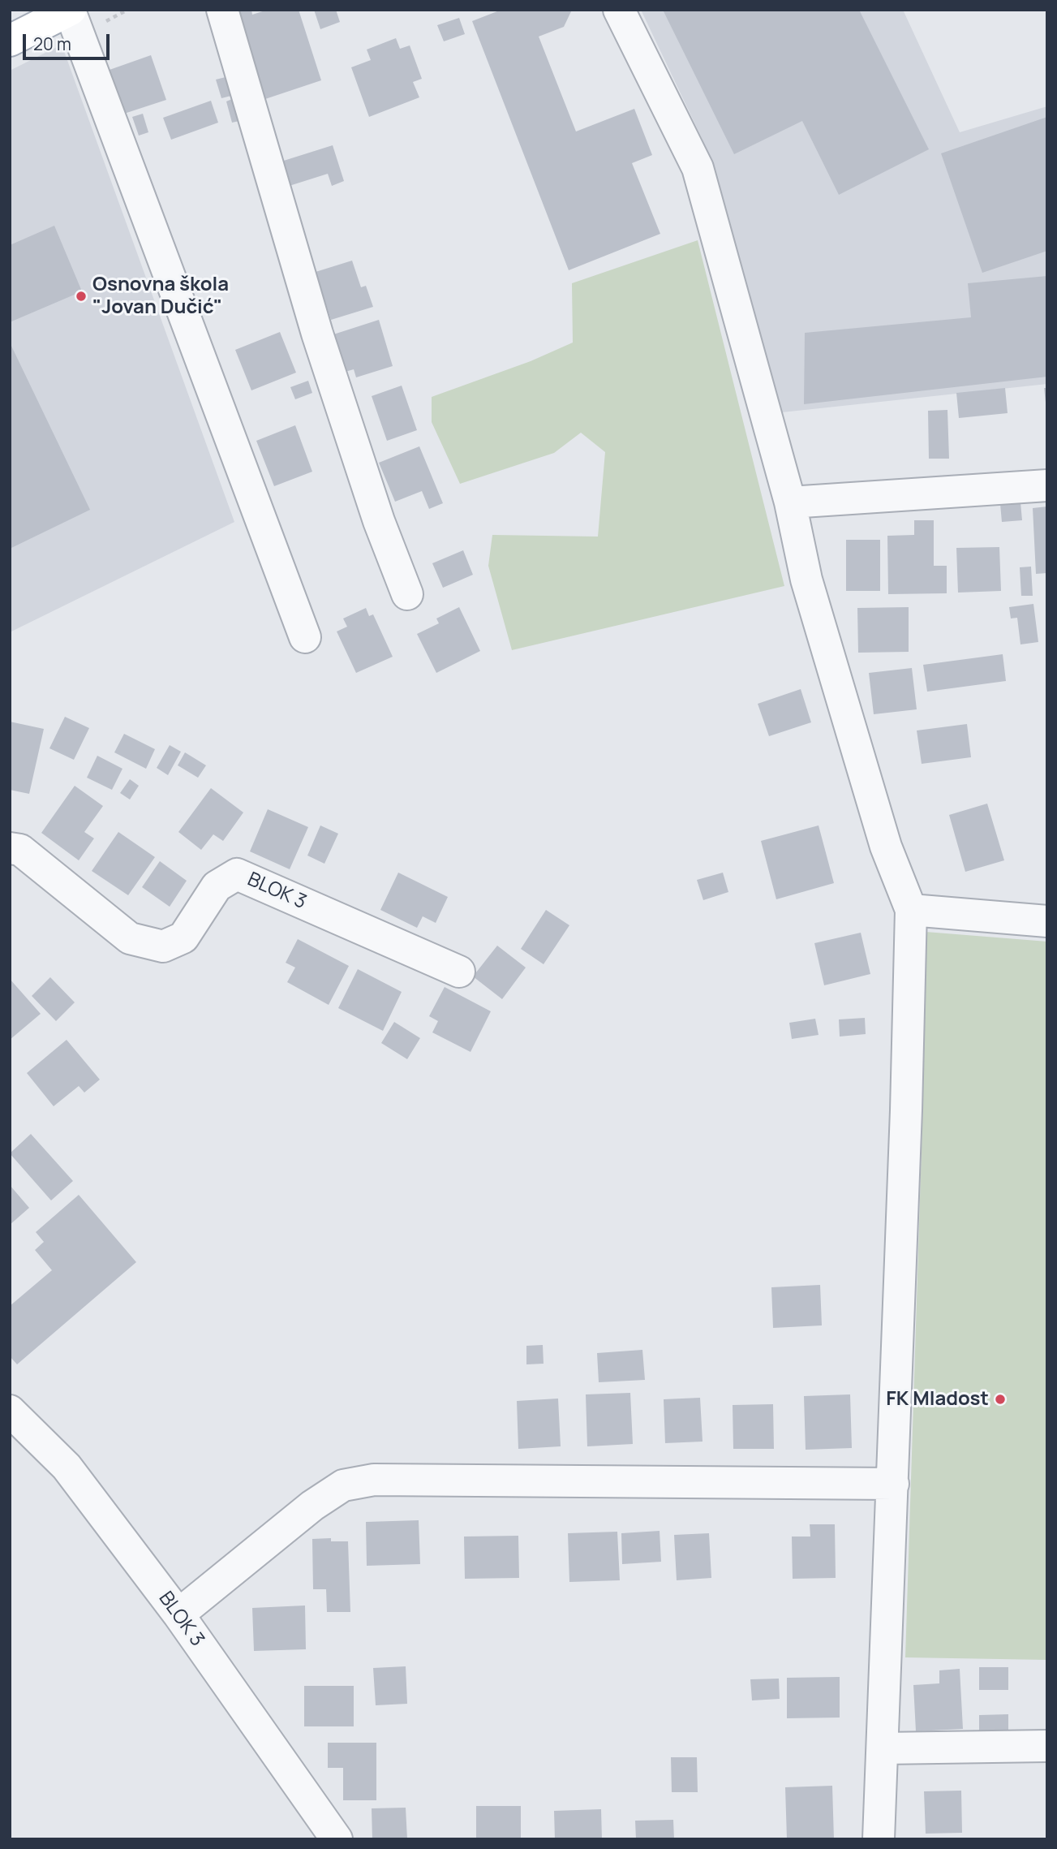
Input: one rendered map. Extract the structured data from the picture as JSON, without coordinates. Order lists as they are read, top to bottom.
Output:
{
  "streets": {
    "street": ["BLOK 3"]
  },
  "places": ["Osnovna škola \"Jovan Dučić\"", "FK Mladost"],
  "scale_bar": "20 m"
}
